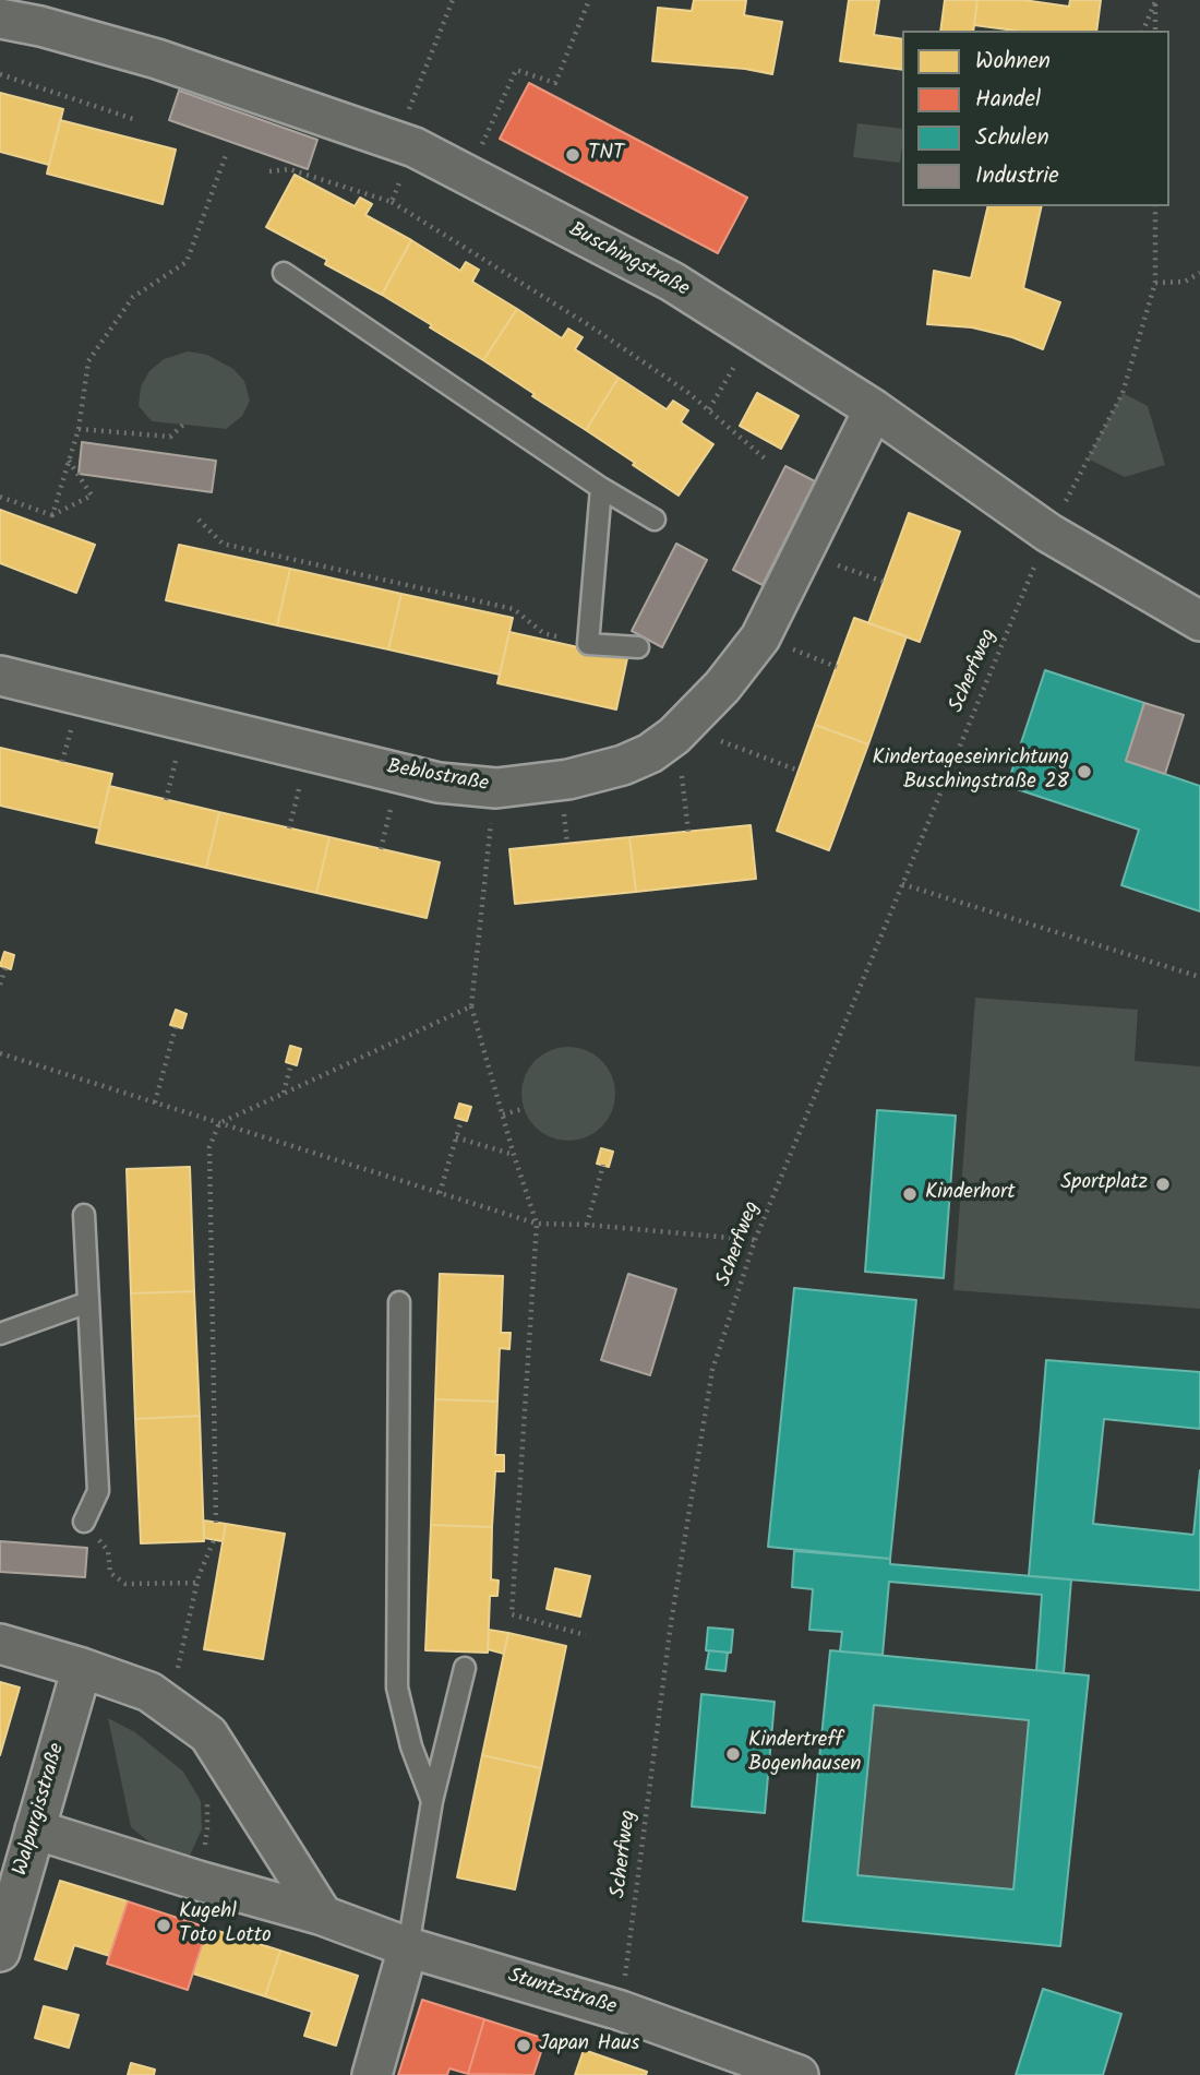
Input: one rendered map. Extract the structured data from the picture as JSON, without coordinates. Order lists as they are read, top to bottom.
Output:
{
  "streets": {
    "street": [
      "Buschingstraße",
      "Beblostraße",
      "Walpurgisstraße",
      "Stuntzstraße"
    ],
    "path": ["Scherfweg"]
  },
  "crossings": [
    ["Buschingstraße", "Scherfweg"],
    ["Buschingstraße", "Beblostraße"],
    ["Scherfweg", "Stuntzstraße"],
    ["Walpurgisstraße", "Stuntzstraße"]
  ],
  "places": [
    "TNT",
    "Kindertageseinrichtung Buschingstraße 28",
    "Sportplatz",
    "Kinderhort",
    "Kindertreff Bogenhausen",
    "Kugehl Toto Lotto",
    "Japan Haus"
  ],
  "legend": [
    "Wohnen",
    "Handel",
    "Schulen",
    "Industrie"
  ]
}
